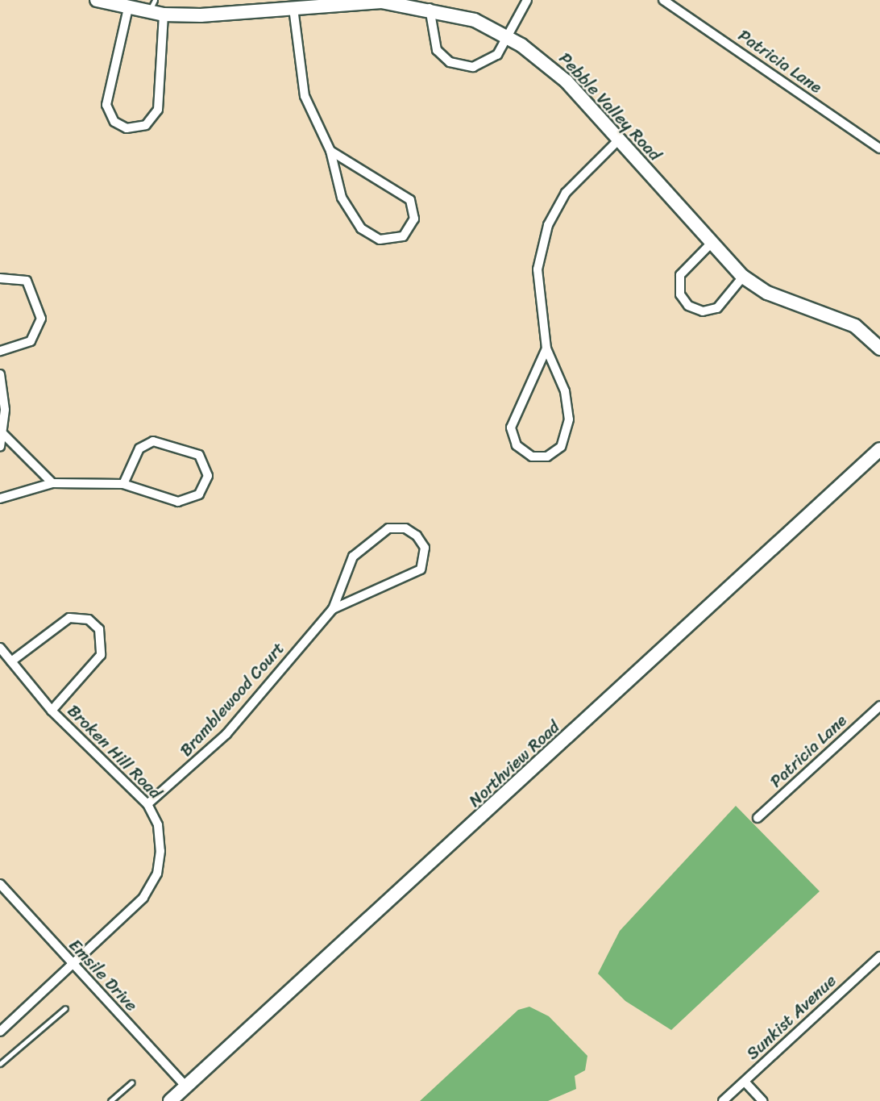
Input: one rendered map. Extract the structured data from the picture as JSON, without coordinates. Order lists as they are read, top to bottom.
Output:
{
  "streets": {
    "street": [
      "Patricia Lane",
      "Pebble Valley Road",
      "Bramblewood Court",
      "Broken Hill Road",
      "Northview Road",
      "Emsile Drive",
      "Sunkist Avenue"
    ]
  },
  "crossings": [
    ["Bramblewood Court", "Broken Hill Road"],
    ["Broken Hill Road", "Emsile Drive"],
    ["Northview Road", "Emsile Drive"]
  ]
}
